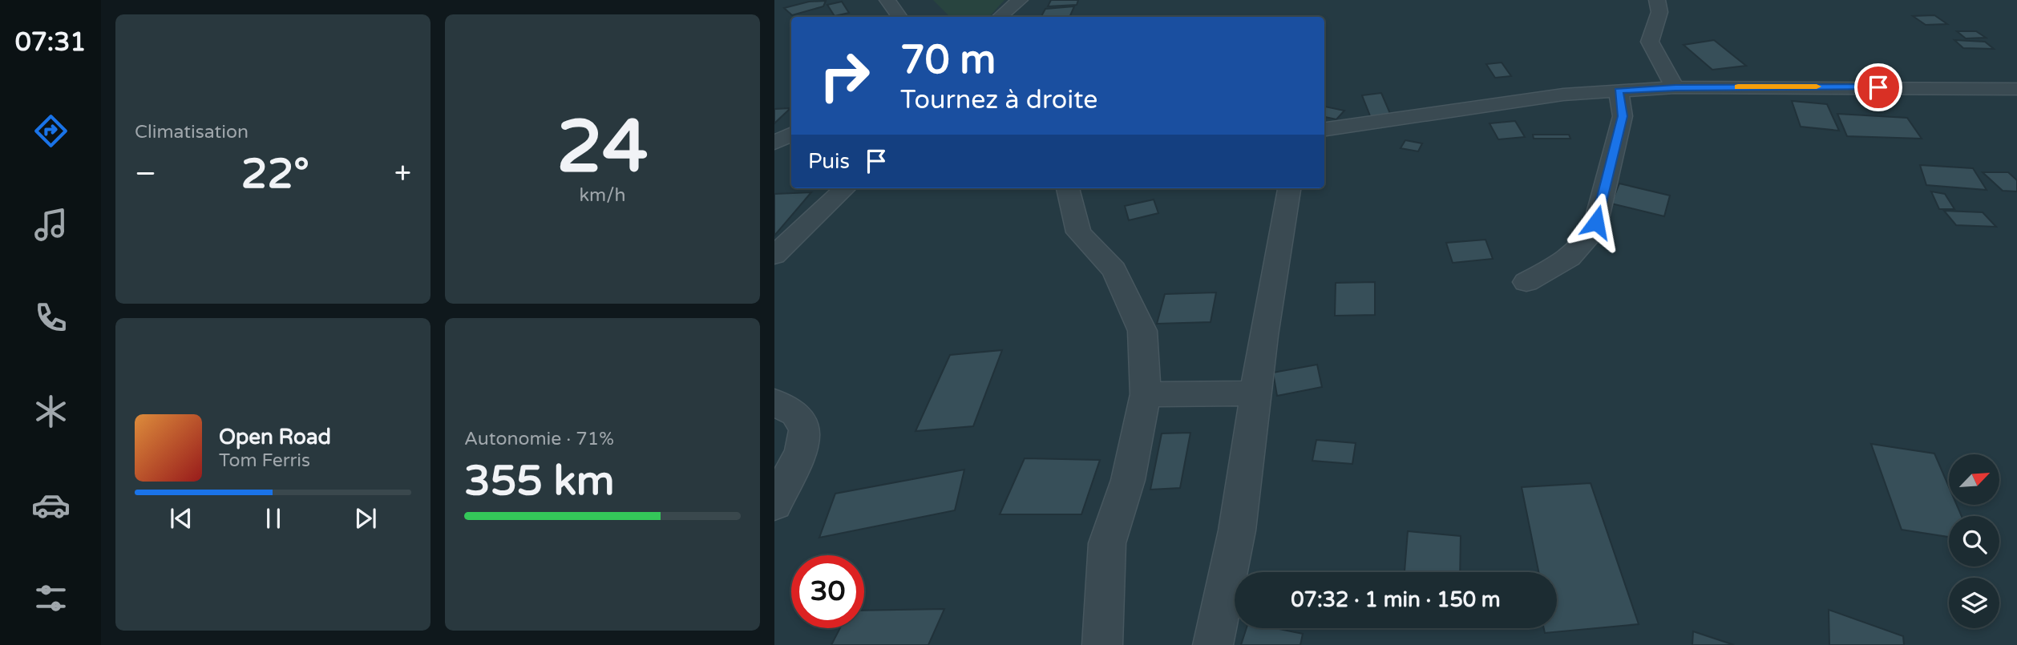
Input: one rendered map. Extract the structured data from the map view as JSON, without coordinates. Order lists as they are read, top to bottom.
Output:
{
  "north": "top right",
  "page": {
    "tabs": "07:31",
    "tile": [
      "Climatisation",
      ["24", "km/h"],
      ["Autonomie · 71%", "355 km"]
    ],
    "turn": ["70 m", "Tournez à droite"],
    "then": "Puis",
    "heat": ["−", "22°", "+"],
    "song": ["Open Road", "Tom Ferris"],
    "limit": "30",
    "trip": "07:32 · 1 min · 150 m"
  }
}
